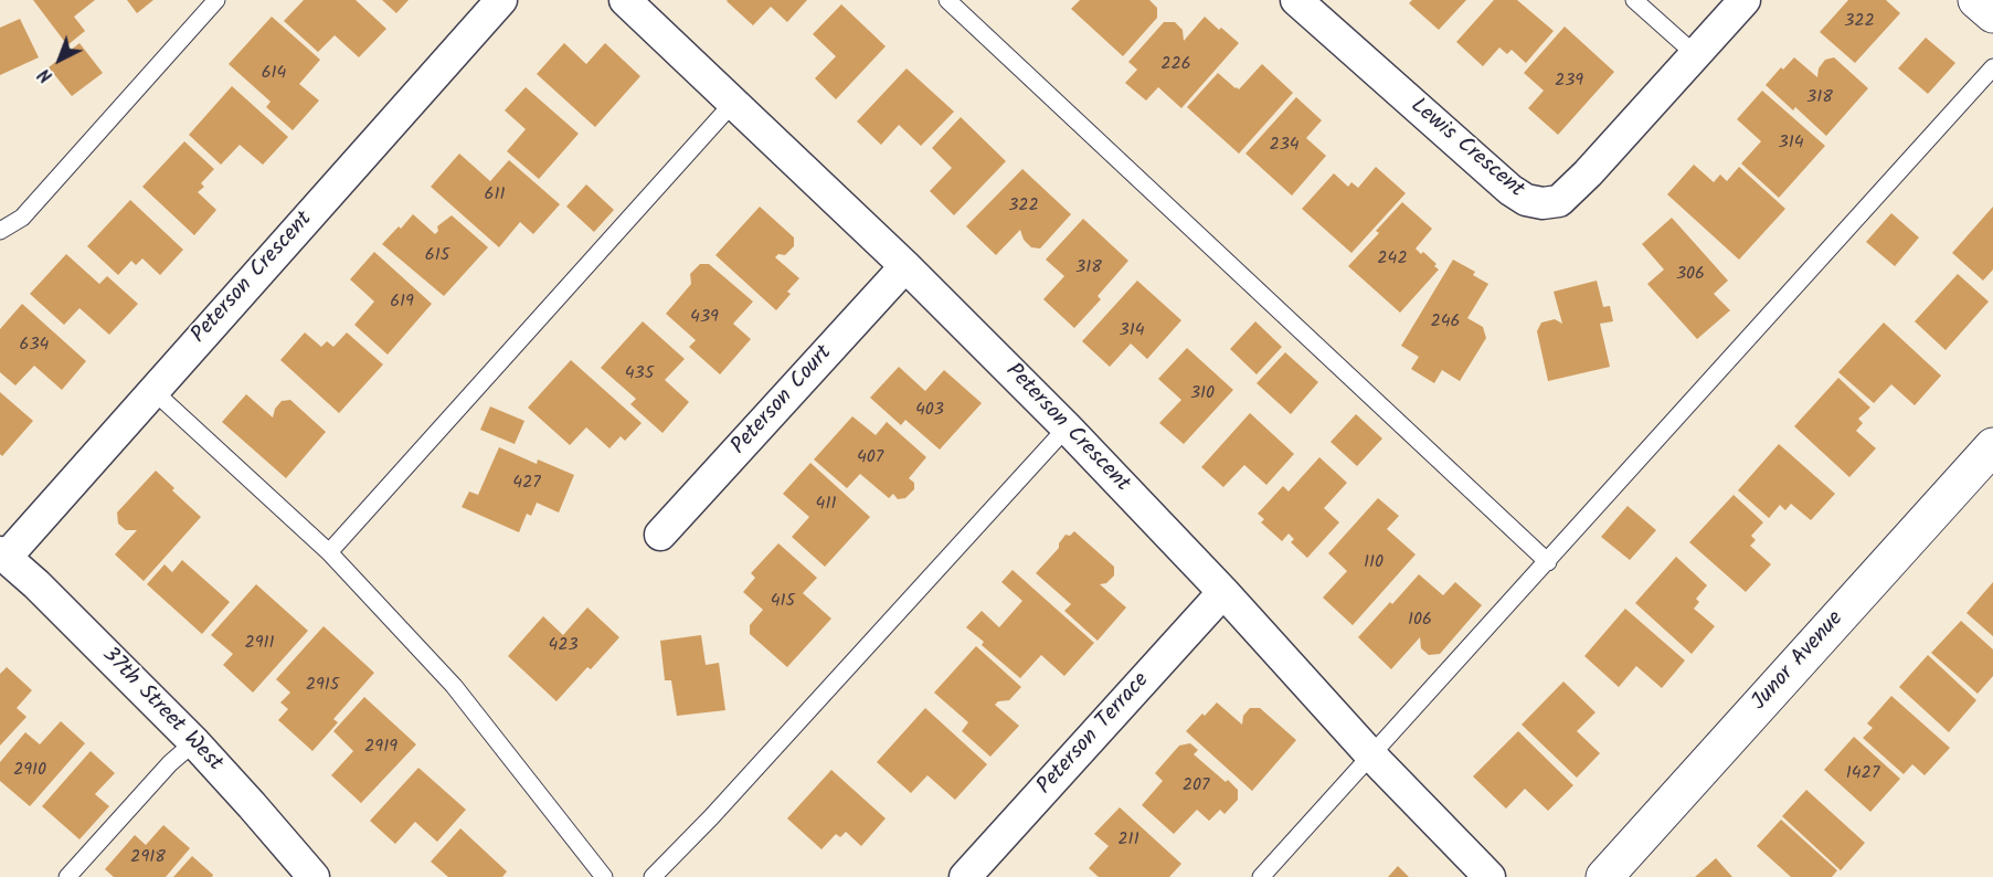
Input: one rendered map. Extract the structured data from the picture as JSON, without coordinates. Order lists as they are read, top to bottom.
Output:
{
  "streets": {
    "street": [
      "Lewis Crescent",
      "Peterson Crescent",
      "Peterson Court",
      "Junor Avenue",
      "37th Street West",
      "Peterson Terrace"
    ]
  },
  "crossings": [
    ["Peterson Crescent", "Peterson Court"],
    ["Peterson Crescent", "37th Street West"],
    ["Peterson Crescent", "Peterson Terrace"]
  ],
  "house_numbers": [
    "322",
    "226",
    "614",
    "239",
    "318",
    "314",
    "234",
    "611",
    "322",
    "615",
    "242",
    "318",
    "306",
    "619",
    "439",
    "246",
    "314",
    "634",
    "435",
    "310",
    "403",
    "407",
    "427",
    "411",
    "110",
    "415",
    "106",
    "2911",
    "423",
    "2915",
    "2919",
    "2910",
    "1427",
    "207",
    "211",
    "2918"
  ],
  "north": "bottom left"
}
